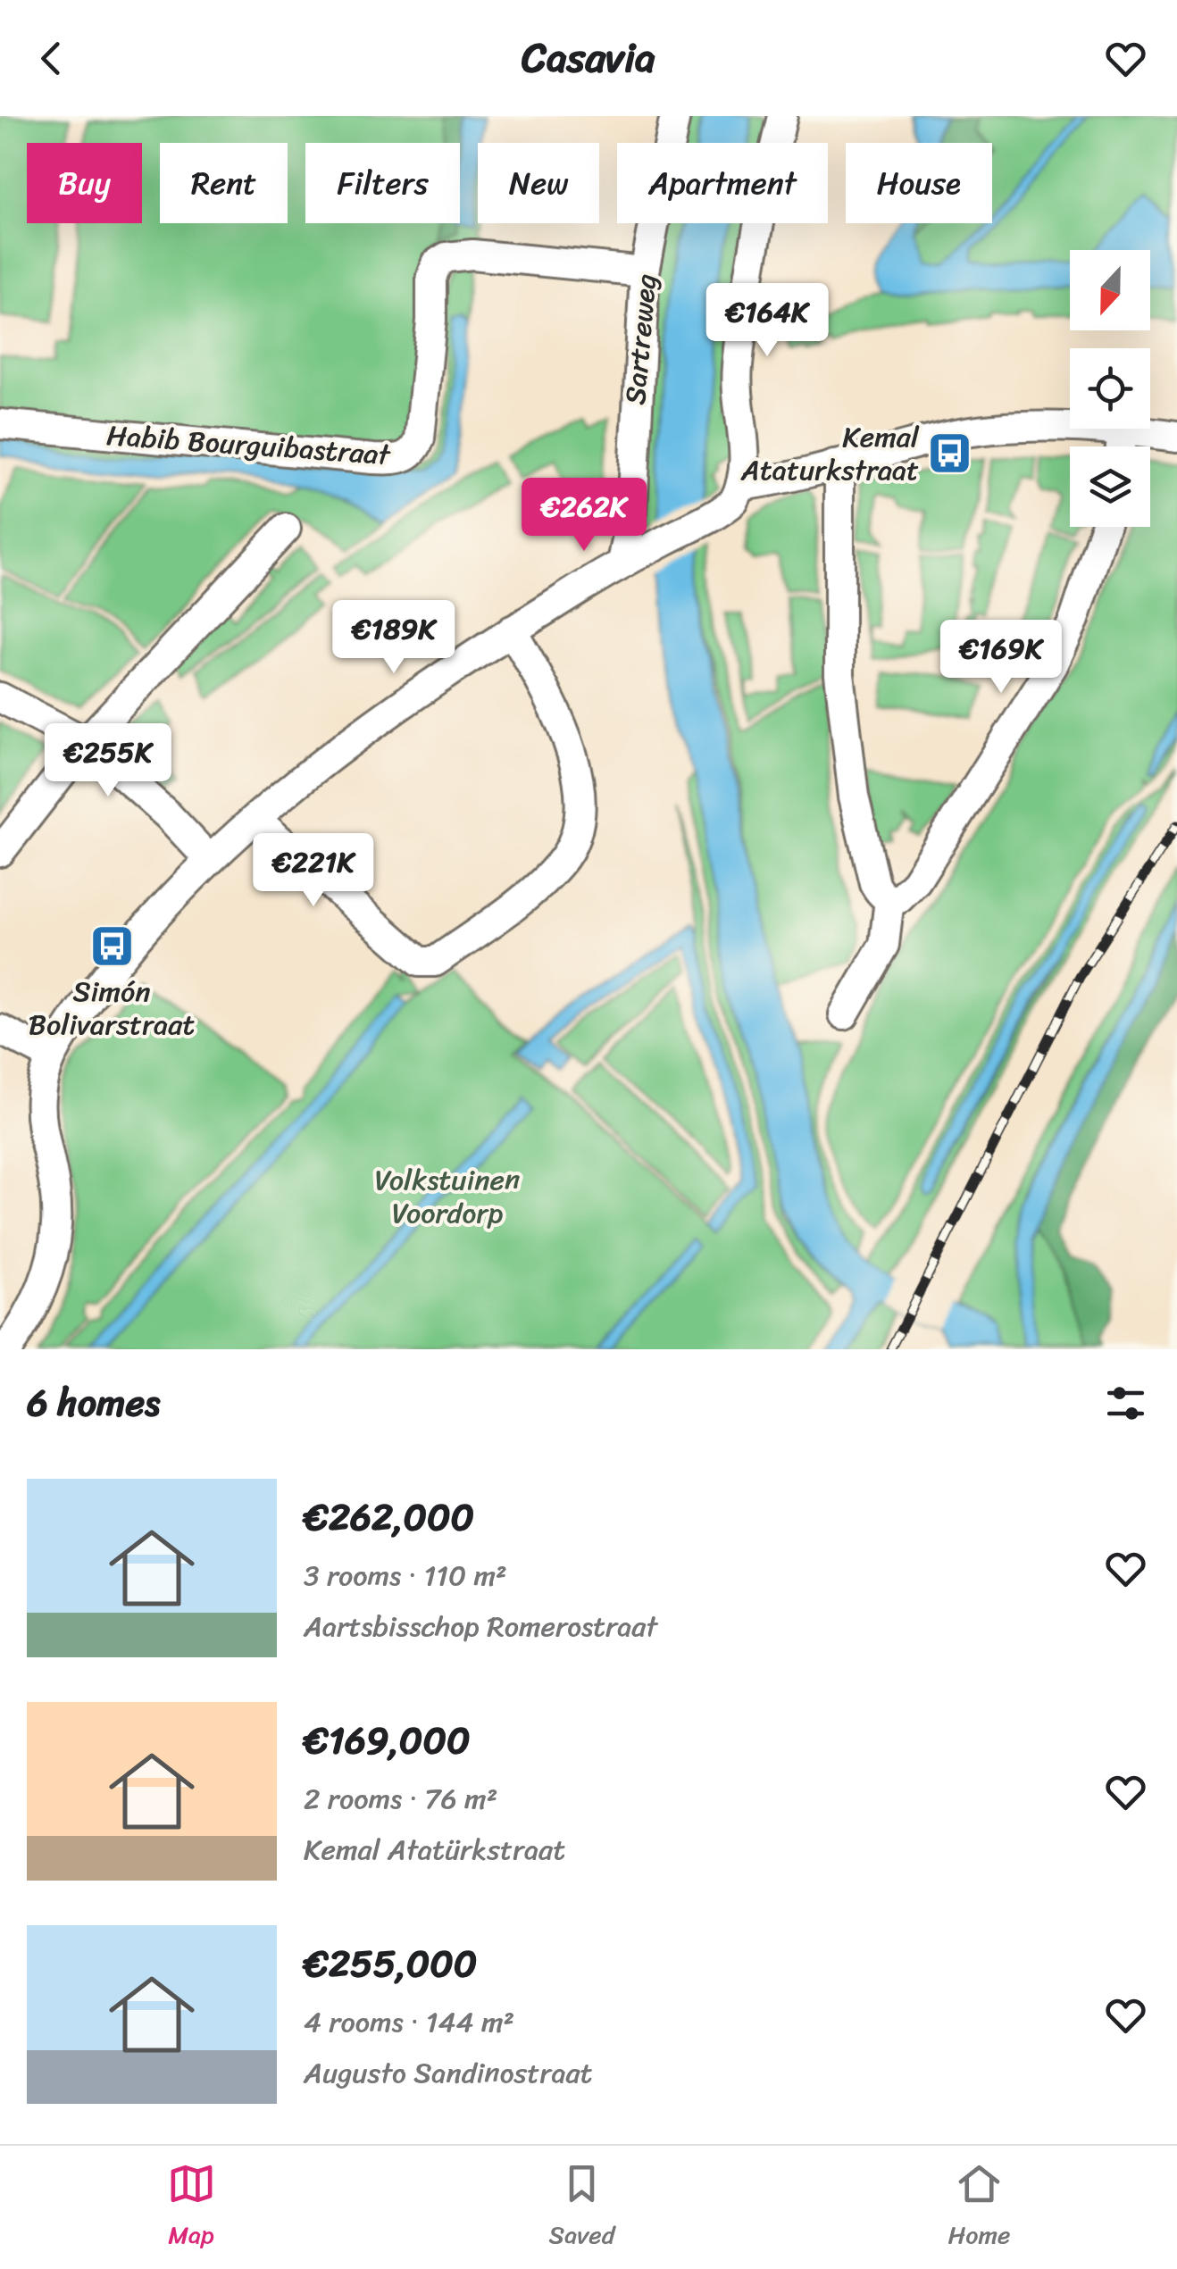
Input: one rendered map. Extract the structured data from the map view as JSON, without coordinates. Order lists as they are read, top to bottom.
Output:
{
  "streets": {
    "street": ["Sartreweg", "Habib Bourguibastraat"]
  },
  "crossings": [
    ["Sartreweg", "Habib Bourguibastraat"]
  ],
  "parks": ["Volkstuinen Voordorp"],
  "places": {
    "bus stop": ["Kemal Ataturkstraat", "Simón Bolivarstraat"]
  },
  "north": "bottom",
  "page": {
    "header": "Casavia",
    "chip": [
      "Buy",
      "Rent",
      "Filters",
      "New",
      "Apartment",
      "House"
    ],
    "price": [
      "€164K",
      "€262K",
      "€189K",
      "€169K",
      "€255K",
      "€221K"
    ],
    "heading": "6 homes",
    "list": [
      {
        "name": "€262,000",
        "note": "3 rooms · 110 m² · Aartsbisschop Romerostraat"
      },
      {
        "name": "€169,000",
        "note": "2 rooms · 76 m² · Kemal Atatürkstraat"
      },
      {
        "name": "€255,000",
        "note": "4 rooms · 144 m² · Augusto Sandinostraat"
      }
    ],
    "tabs": ["Map", "Saved", "Home"]
  }
}
